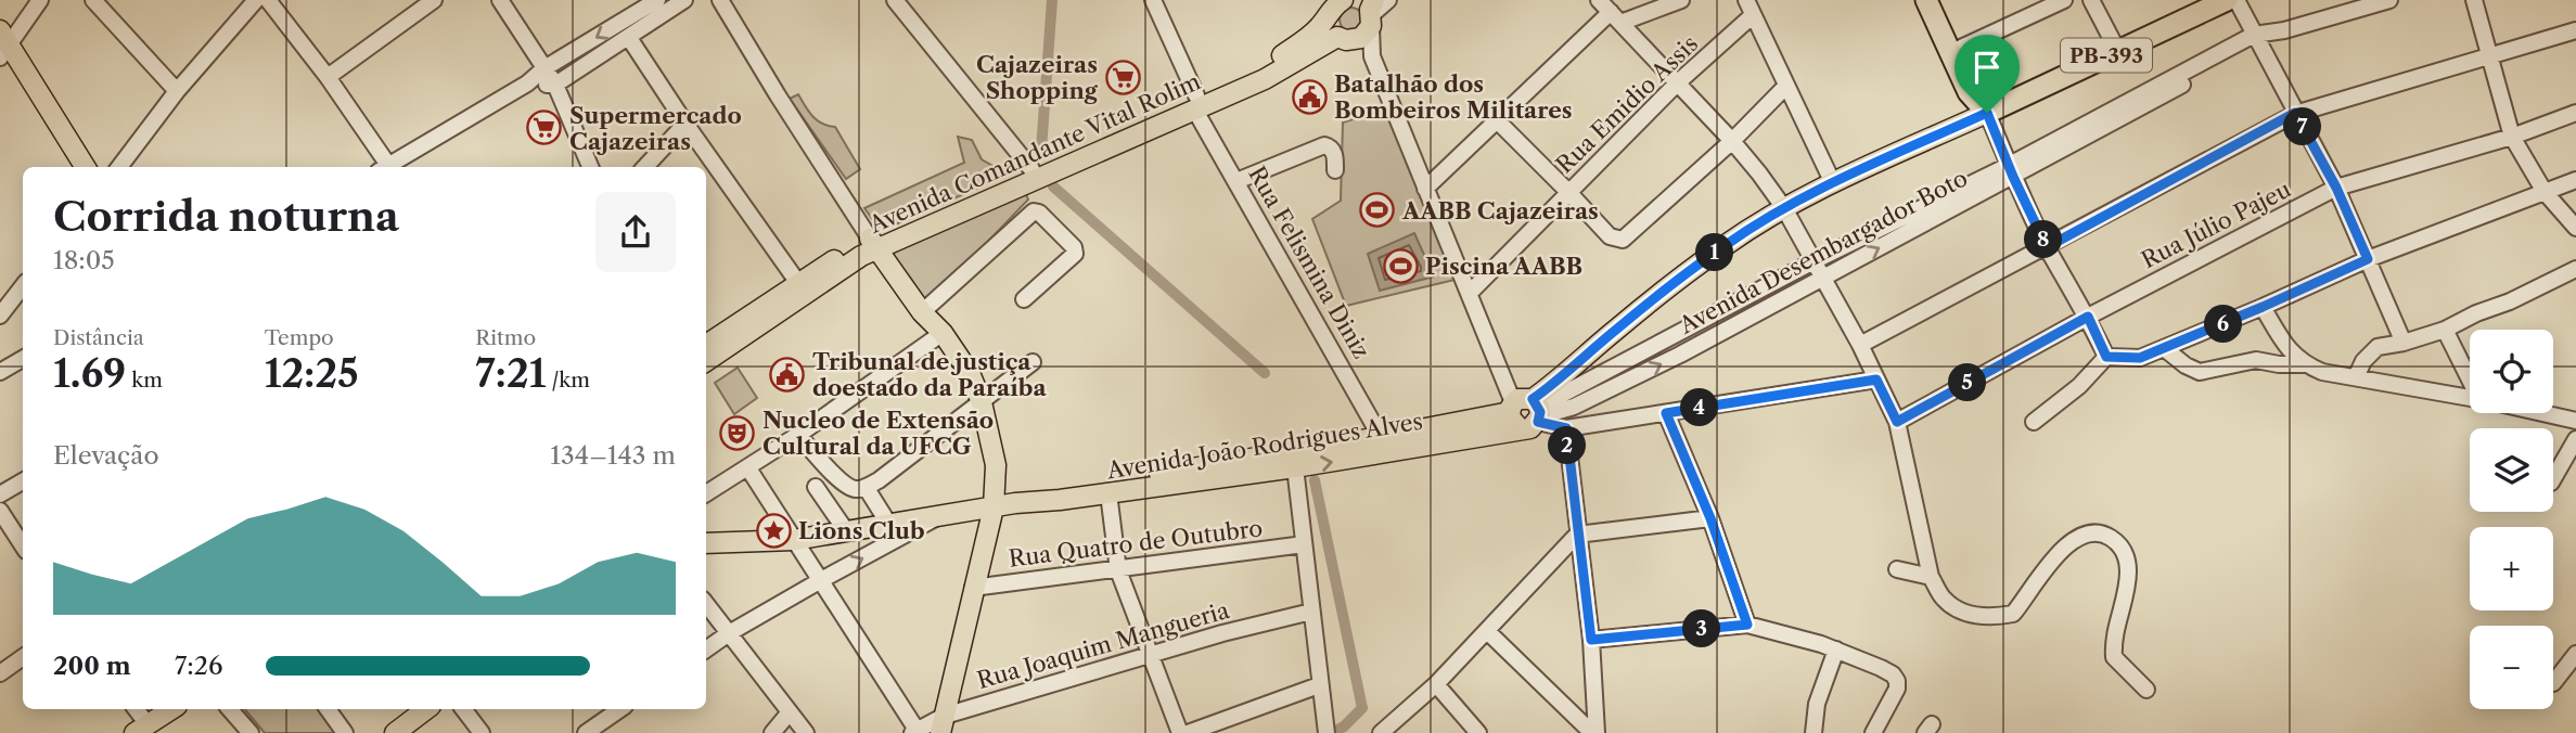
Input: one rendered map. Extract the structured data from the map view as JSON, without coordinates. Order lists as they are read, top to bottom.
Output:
{
  "streets": {
    "highway": ["PB-393"],
    "main road": ["Avenida Comandante Vital Rolim", "Avenida João Rodrigues Alves"],
    "street": [
      "Rua Emidio Assis",
      "Rua Júlio Pajeu",
      "Avenida Desembargador Boto",
      "Rua Felismina Diniz",
      "Rua Quatro de Outubro",
      "Rua Joaquim Mangueria"
    ]
  },
  "crossings": [
    ["Avenida Comandante Vital Rolim", "Rua Felismina Diniz"],
    ["Avenida Desembargador Boto", "Avenida João Rodrigues Alves"],
    ["Rua Felismina Diniz", "Avenida João Rodrigues Alves"]
  ],
  "places": {
    "supermarket": ["Cajazeiras Shopping", "Supermercado Cajazeiras"],
    "public building": ["Batalhão dos Bombeiros Militares", "Tribunal de justiça doestado da Paraíba"],
    "sports": ["AABB Cajazeiras", "Piscina AABB"],
    "theatre": ["Nucleo de Extensão Cultural da UFCG"],
    "place": ["Lions Club"]
  },
  "page": {
    "pins": [
      "7",
      "8",
      "1",
      "6",
      "5",
      "4",
      "2",
      "3"
    ],
    "heading": ["Corrida noturna", "18:05"],
    "stats": [
      ["Distância", "1.69 km"],
      ["Tempo", "12:25"],
      ["Ritmo", "7:21 /km"]
    ],
    "map_buttons": ["+", "−"],
    "chart": ["Elevação", "134–143 m"],
    "list": [
      {
        "name": "200 m",
        "note": "7:26"
      }
    ]
  }
}
